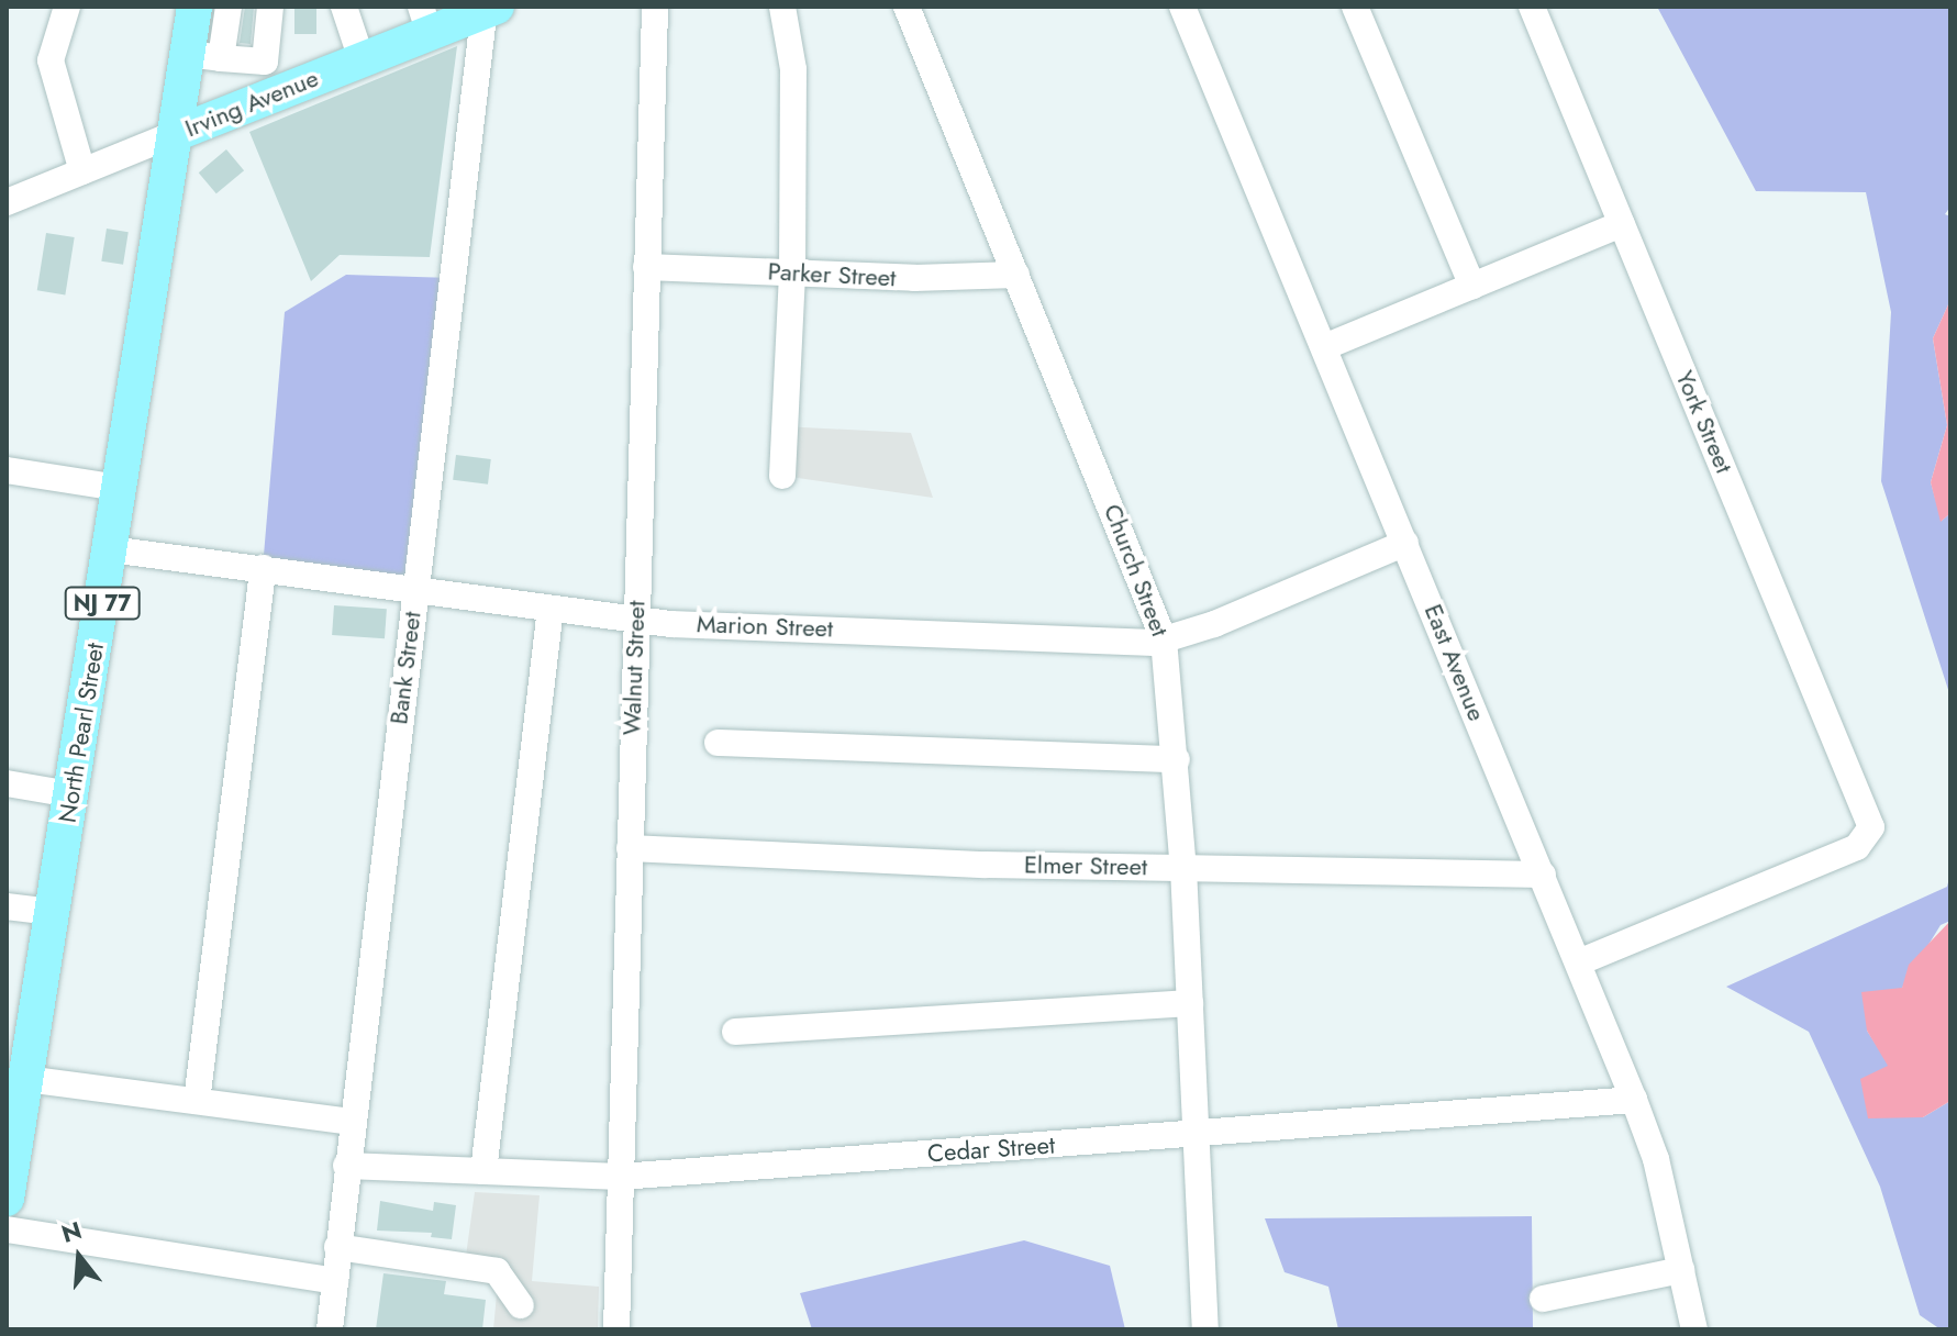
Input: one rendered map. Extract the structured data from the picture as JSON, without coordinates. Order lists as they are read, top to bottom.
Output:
{
  "streets": {
    "main road": ["Irving Avenue", "NJ 77", "North Pearl Street"],
    "street": [
      "Parker Street",
      "York Street",
      "Church Street",
      "Marion Street",
      "East Avenue",
      "Bank Street",
      "Walnut Street",
      "Elmer Street",
      "Cedar Street"
    ]
  },
  "crossings": [
    ["Irving Avenue", "Bank Street"],
    ["Irving Avenue", "North Pearl Street"],
    ["Parker Street", "Church Street"],
    ["Parker Street", "Walnut Street"],
    ["York Street", "East Avenue"],
    ["Church Street", "Marion Street"],
    ["Church Street", "Elmer Street"],
    ["Church Street", "Cedar Street"],
    ["Marion Street", "East Avenue"],
    ["Marion Street", "Bank Street"],
    ["Marion Street", "Walnut Street"],
    ["Marion Street", "North Pearl Street"],
    ["East Avenue", "Elmer Street"],
    ["East Avenue", "Cedar Street"],
    ["Bank Street", "Cedar Street"],
    ["Walnut Street", "Elmer Street"],
    ["Walnut Street", "Cedar Street"]
  ],
  "north": "top"
}
